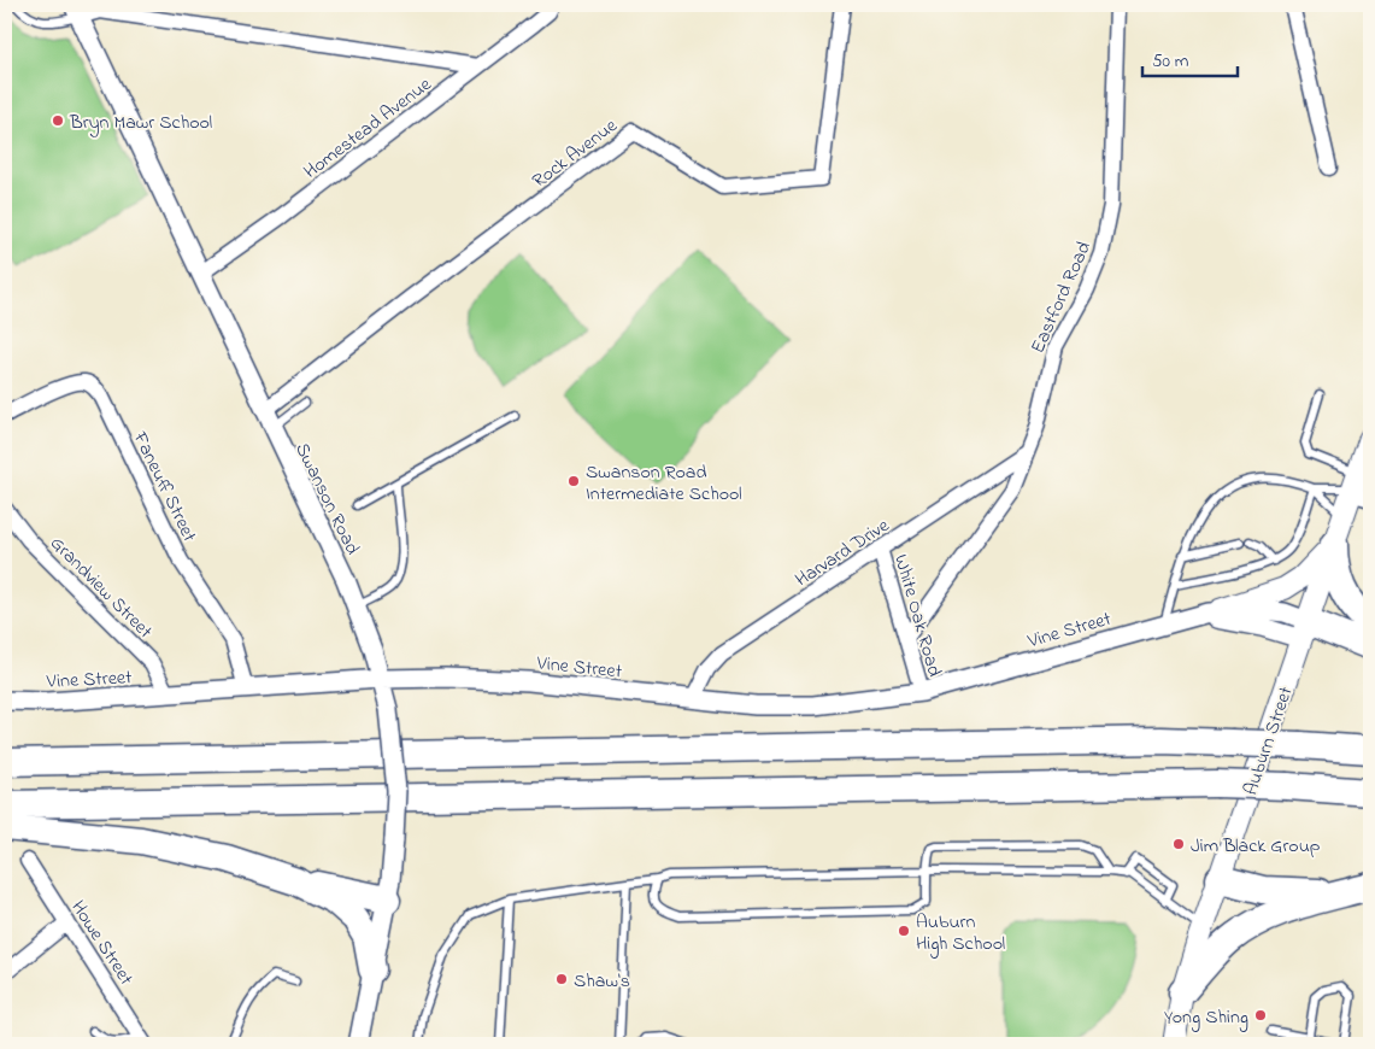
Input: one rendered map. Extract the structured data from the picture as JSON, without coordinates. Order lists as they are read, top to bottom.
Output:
{
  "streets": {
    "main road": ["Auburn Street"],
    "street": [
      "Homestead Avenue",
      "Rock Avenue",
      "Eastford Road",
      "Faneuff Street",
      "Swanson Road",
      "Harvard Drive",
      "Grandview Street",
      "White Oak Road",
      "Vine Street",
      "Howe Street"
    ]
  },
  "crossings": [
    ["Homestead Avenue", "Swanson Road"],
    ["Rock Avenue", "Swanson Road"],
    ["Eastford Road", "Harvard Drive"],
    ["Eastford Road", "White Oak Road"],
    ["Faneuff Street", "Vine Street"],
    ["Swanson Road", "Vine Street"],
    ["Harvard Drive", "White Oak Road"],
    ["Harvard Drive", "Vine Street"],
    ["Grandview Street", "Vine Street"],
    ["White Oak Road", "Vine Street"],
    ["Vine Street", "Auburn Street"]
  ],
  "places": [
    "Bryn Mawr School",
    "Swanson Road Intermediate School",
    "Jim Black Group",
    "Auburn High School",
    "Shaw's",
    "Yong Shing"
  ],
  "scale_bar": "50 m"
}
